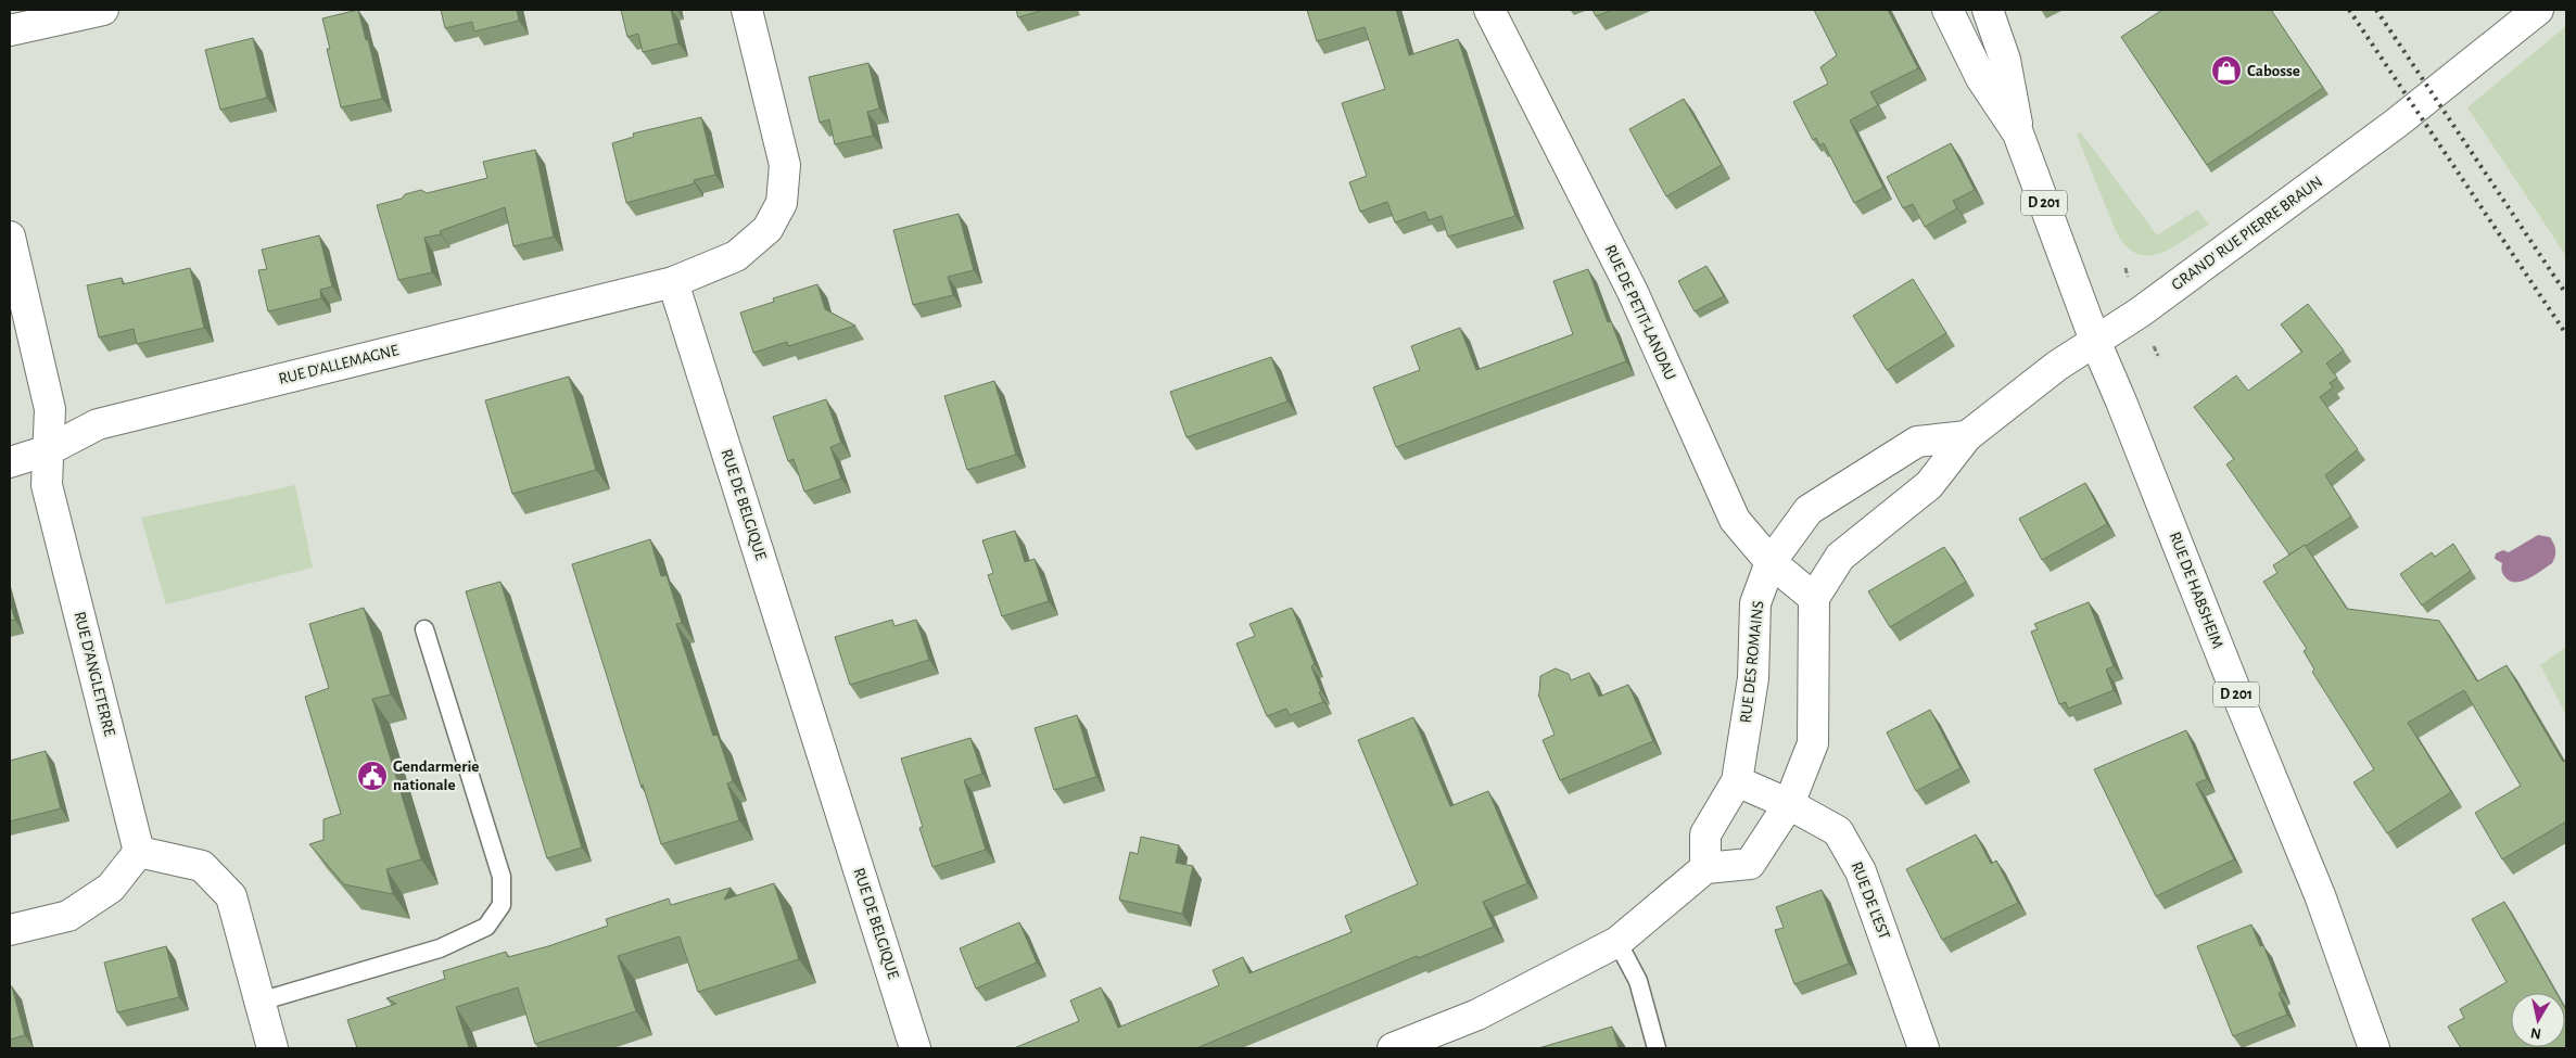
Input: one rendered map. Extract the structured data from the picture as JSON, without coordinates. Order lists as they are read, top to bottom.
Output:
{
  "streets": {
    "street": [
      "D 201",
      "GRAND' RUE PIERRE BRAUN",
      "RUE DE PETIT-LANDAU",
      "RUE D'ALLEMAGNE",
      "RUE DE BELGIQUE",
      "RUE DE HABSHEIM",
      "RUE DES ROMAINS",
      "RUE D'ANGLETERRE",
      "RUE DE L'EST"
    ]
  },
  "crossings": [
    ["GRAND' RUE PIERRE BRAUN", "RUE DE HABSHEIM"],
    ["RUE DE PETIT-LANDAU", "RUE DES ROMAINS"],
    ["RUE D'ALLEMAGNE", "RUE DE BELGIQUE"],
    ["RUE D'ALLEMAGNE", "RUE D'ANGLETERRE"],
    ["RUE DES ROMAINS", "RUE DE L'EST"]
  ],
  "places": {
    "shop": ["Cabosse"],
    "public building": ["Gendarmerie nationale"]
  },
  "north": "bottom"
}
